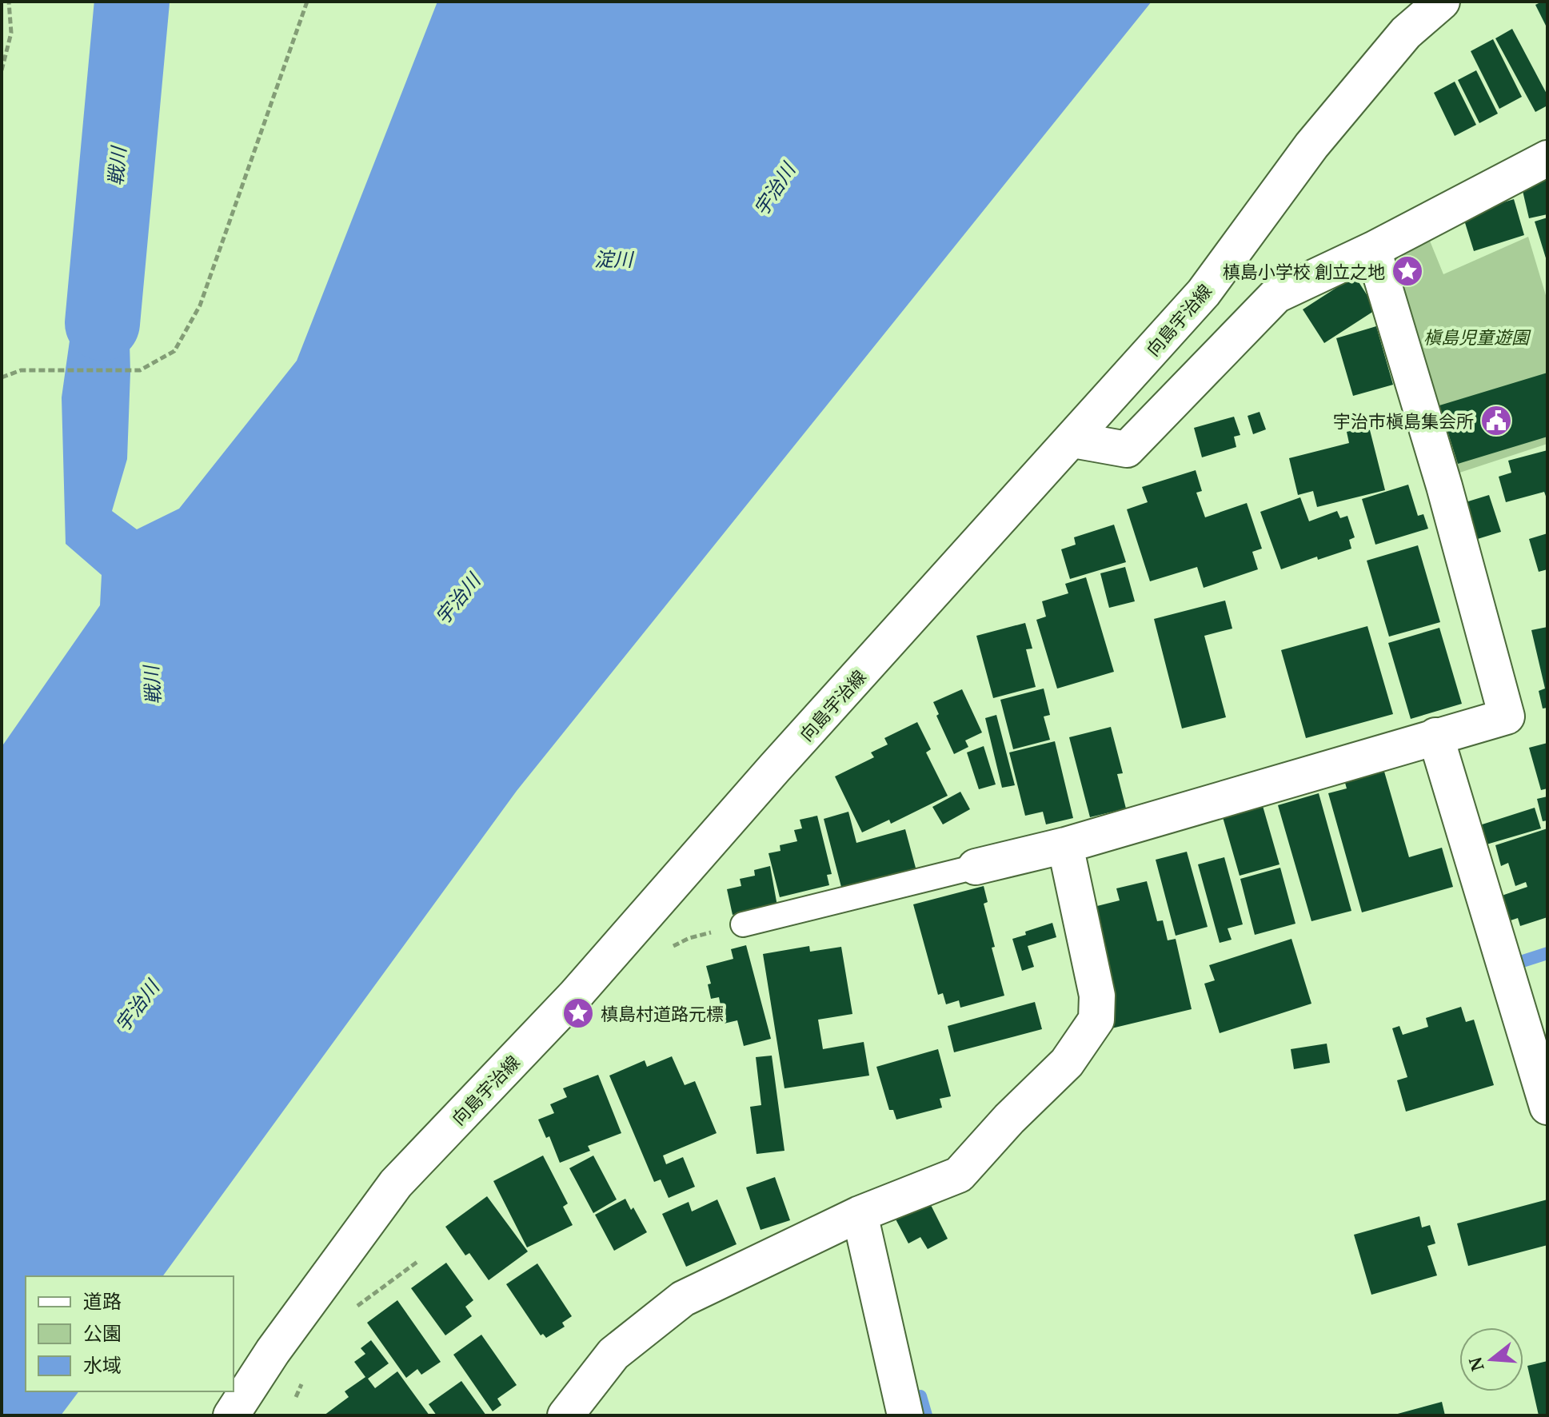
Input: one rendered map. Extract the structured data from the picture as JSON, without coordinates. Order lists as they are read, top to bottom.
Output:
{
  "streets": {
    "street": ["向島宇治線"]
  },
  "water": ["戦川", "宇治川", "淀川"],
  "parks": ["槇島児童遊園"],
  "places": {
    "place": ["槙島小学校 創立之地", "槙島村道路元標"],
    "public building": ["宇治市槇島集会所"]
  },
  "legend": ["道路", "公園", "水域"],
  "north": "left"
}
